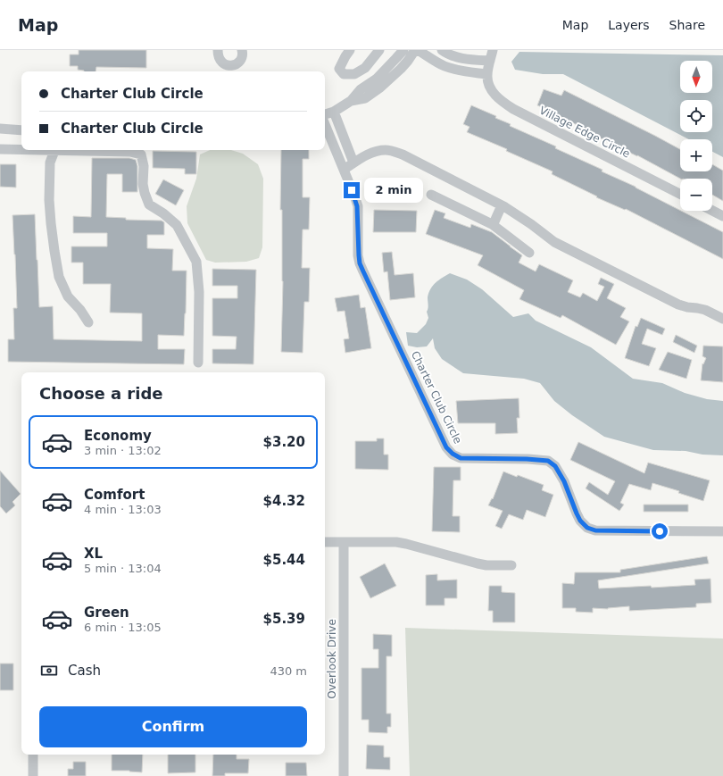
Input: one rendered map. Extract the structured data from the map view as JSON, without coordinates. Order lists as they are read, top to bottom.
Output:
{
  "streets": {
    "street": ["Village Edge Circle", "Charter Club Circle", "Overlook Drive"]
  },
  "north": "bottom",
  "page": {
    "header": "Map",
    "nav": ["Map", "Layers", "Share"],
    "map_buttons": ["+", "−"],
    "banner": ["Charter Club Circle", "Charter Club Circle"],
    "bubble": "2 min",
    "heading": "Choose a ride",
    "list": [
      {
        "name": "Economy",
        "note": "3 min · 13:02",
        "value": "$3.20"
      },
      {
        "name": "Comfort",
        "note": "4 min · 13:03",
        "value": "$4.32"
      },
      {
        "name": "XL",
        "note": "5 min · 13:04",
        "value": "$5.44"
      },
      {
        "name": "Green",
        "note": "6 min · 13:05",
        "value": "$5.39"
      }
    ],
    "pay": ["Cash", "430 m"],
    "buttons": "Confirm"
  }
}
